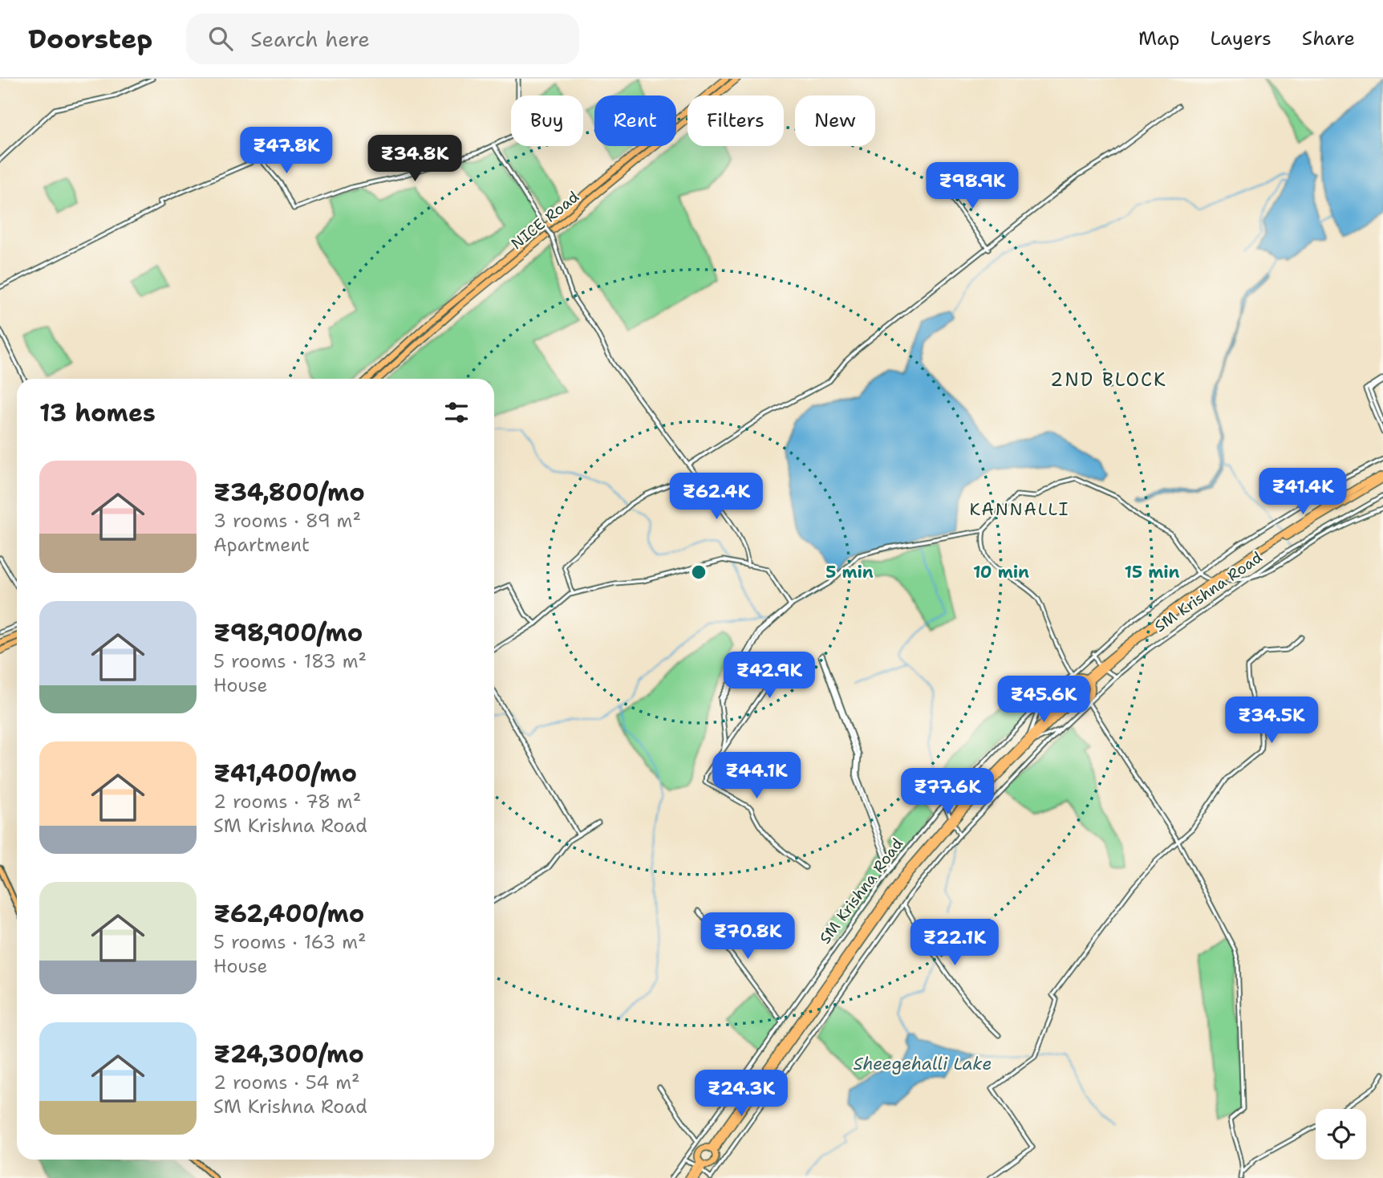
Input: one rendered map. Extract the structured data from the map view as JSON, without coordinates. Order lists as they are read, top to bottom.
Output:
{
  "streets": {
    "highway": ["NICE Road", "SM Krishna Road"]
  },
  "districts": ["2ND BLOCK", "KANNALLI"],
  "water": ["Sheegehalli Lake"],
  "page": {
    "header": "Doorstep",
    "search": "Search here",
    "nav": ["Map", "Layers", "Share"],
    "chip": [
      "Buy",
      "Rent",
      "Filters",
      "New"
    ],
    "price": [
      "₹47.8K",
      "₹34.8K",
      "₹98.9K",
      "₹41.4K",
      "₹62.4K",
      "₹42.9K",
      "₹45.6K",
      "₹34.5K",
      "₹44.1K",
      "₹77.6K",
      "₹70.8K",
      "₹22.1K",
      "₹24.3K"
    ],
    "heading": "13 homes",
    "list": [
      {
        "name": "₹34,800/mo",
        "note": "3 rooms · 89 m² · Apartment"
      },
      {
        "name": "₹98,900/mo",
        "note": "5 rooms · 183 m² · House"
      },
      {
        "name": "₹41,400/mo",
        "note": "2 rooms · 78 m² · SM Krishna Road"
      },
      {
        "name": "₹62,400/mo",
        "note": "5 rooms · 163 m² · House"
      },
      {
        "name": "₹24,300/mo",
        "note": "2 rooms · 54 m² · SM Krishna Road"
      }
    ]
  },
  "rings": ["5 min", "10 min", "15 min"]
}
